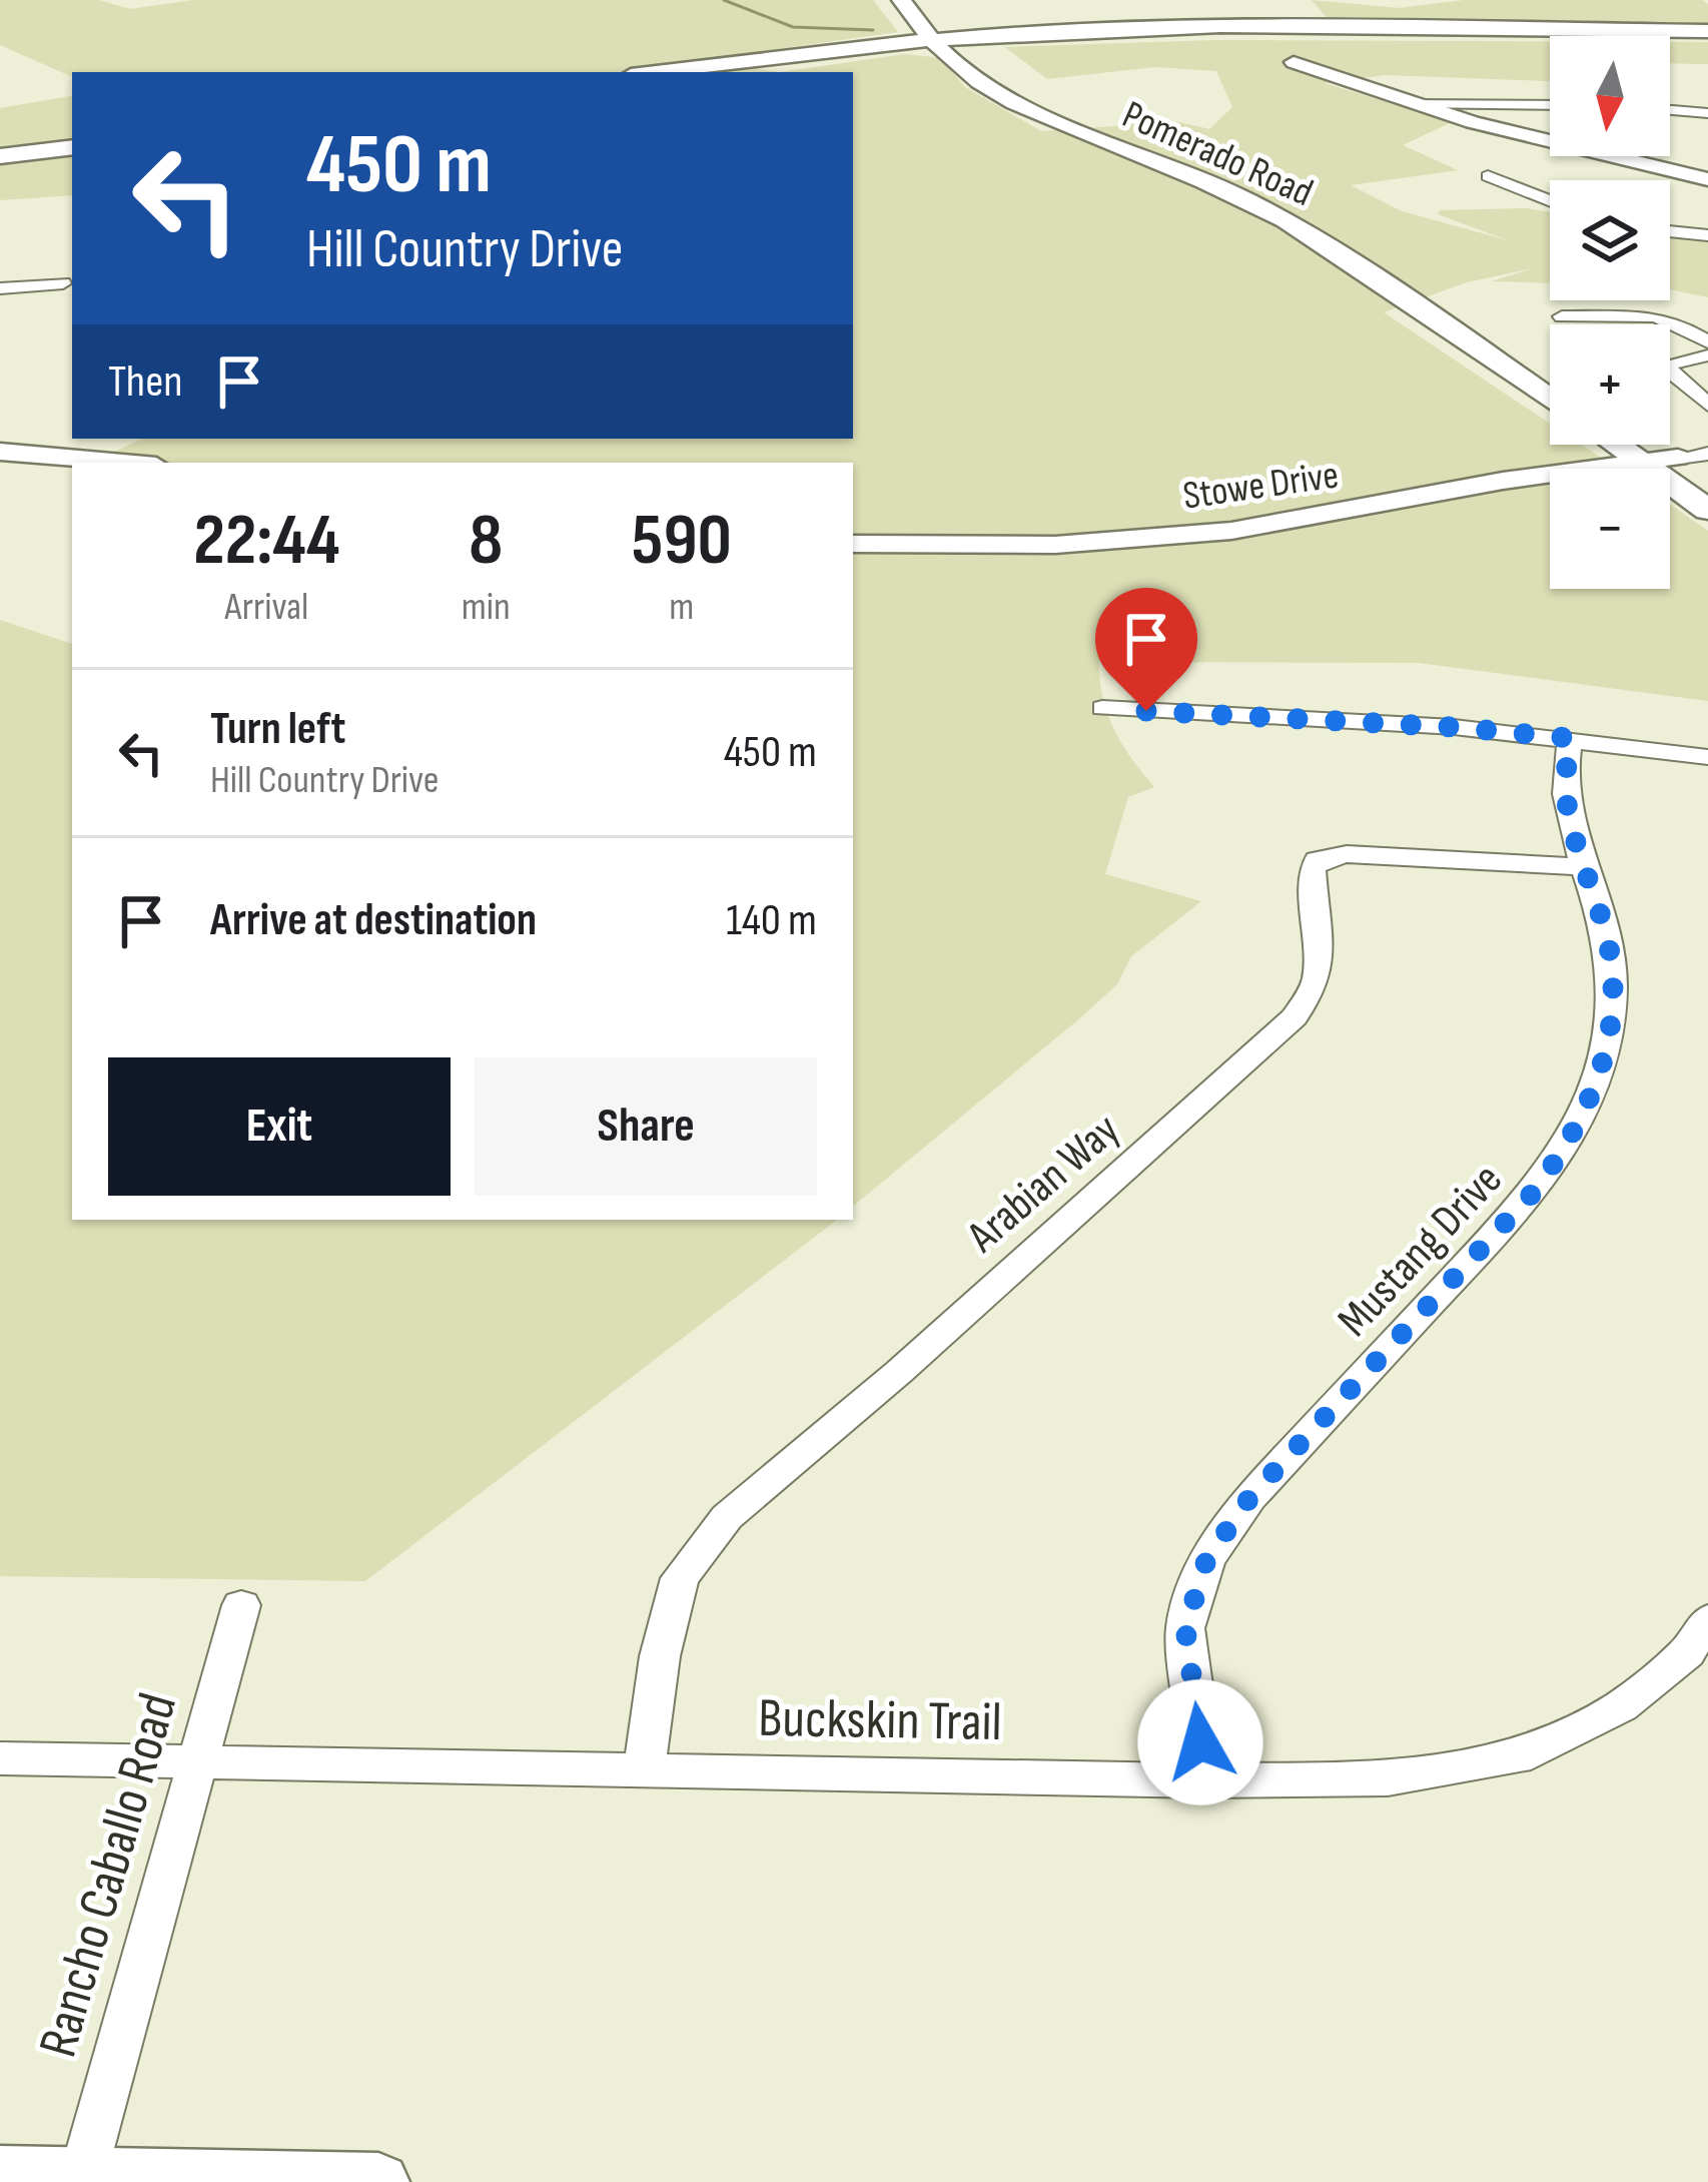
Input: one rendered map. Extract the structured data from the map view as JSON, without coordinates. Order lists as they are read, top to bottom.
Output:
{
  "streets": {
    "main road": ["Pomerado Road", "Stowe Drive"],
    "street": [
      "Arabian Way",
      "Mustang Drive",
      "Buckskin Trail",
      "Rancho Caballo Road"
    ]
  },
  "crossings": [
    ["Arabian Way", "Mustang Drive"],
    ["Arabian Way", "Buckskin Trail"],
    ["Mustang Drive", "Buckskin Trail"],
    ["Buckskin Trail", "Rancho Caballo Road"]
  ],
  "north": "bottom",
  "page": {
    "map_buttons": ["+", "−"],
    "turn": ["450 m", "Hill Country Drive"],
    "then": "Then",
    "eta": [
      "22:44",
      "Arrival",
      "8",
      "min",
      "590",
      "m"
    ],
    "list": [
      {
        "name": "Turn left",
        "note": "Hill Country Drive",
        "value": "450 m"
      },
      {
        "name": "Arrive at destination",
        "value": "140 m"
      }
    ],
    "buttons": ["Exit", "Share"]
  }
}
